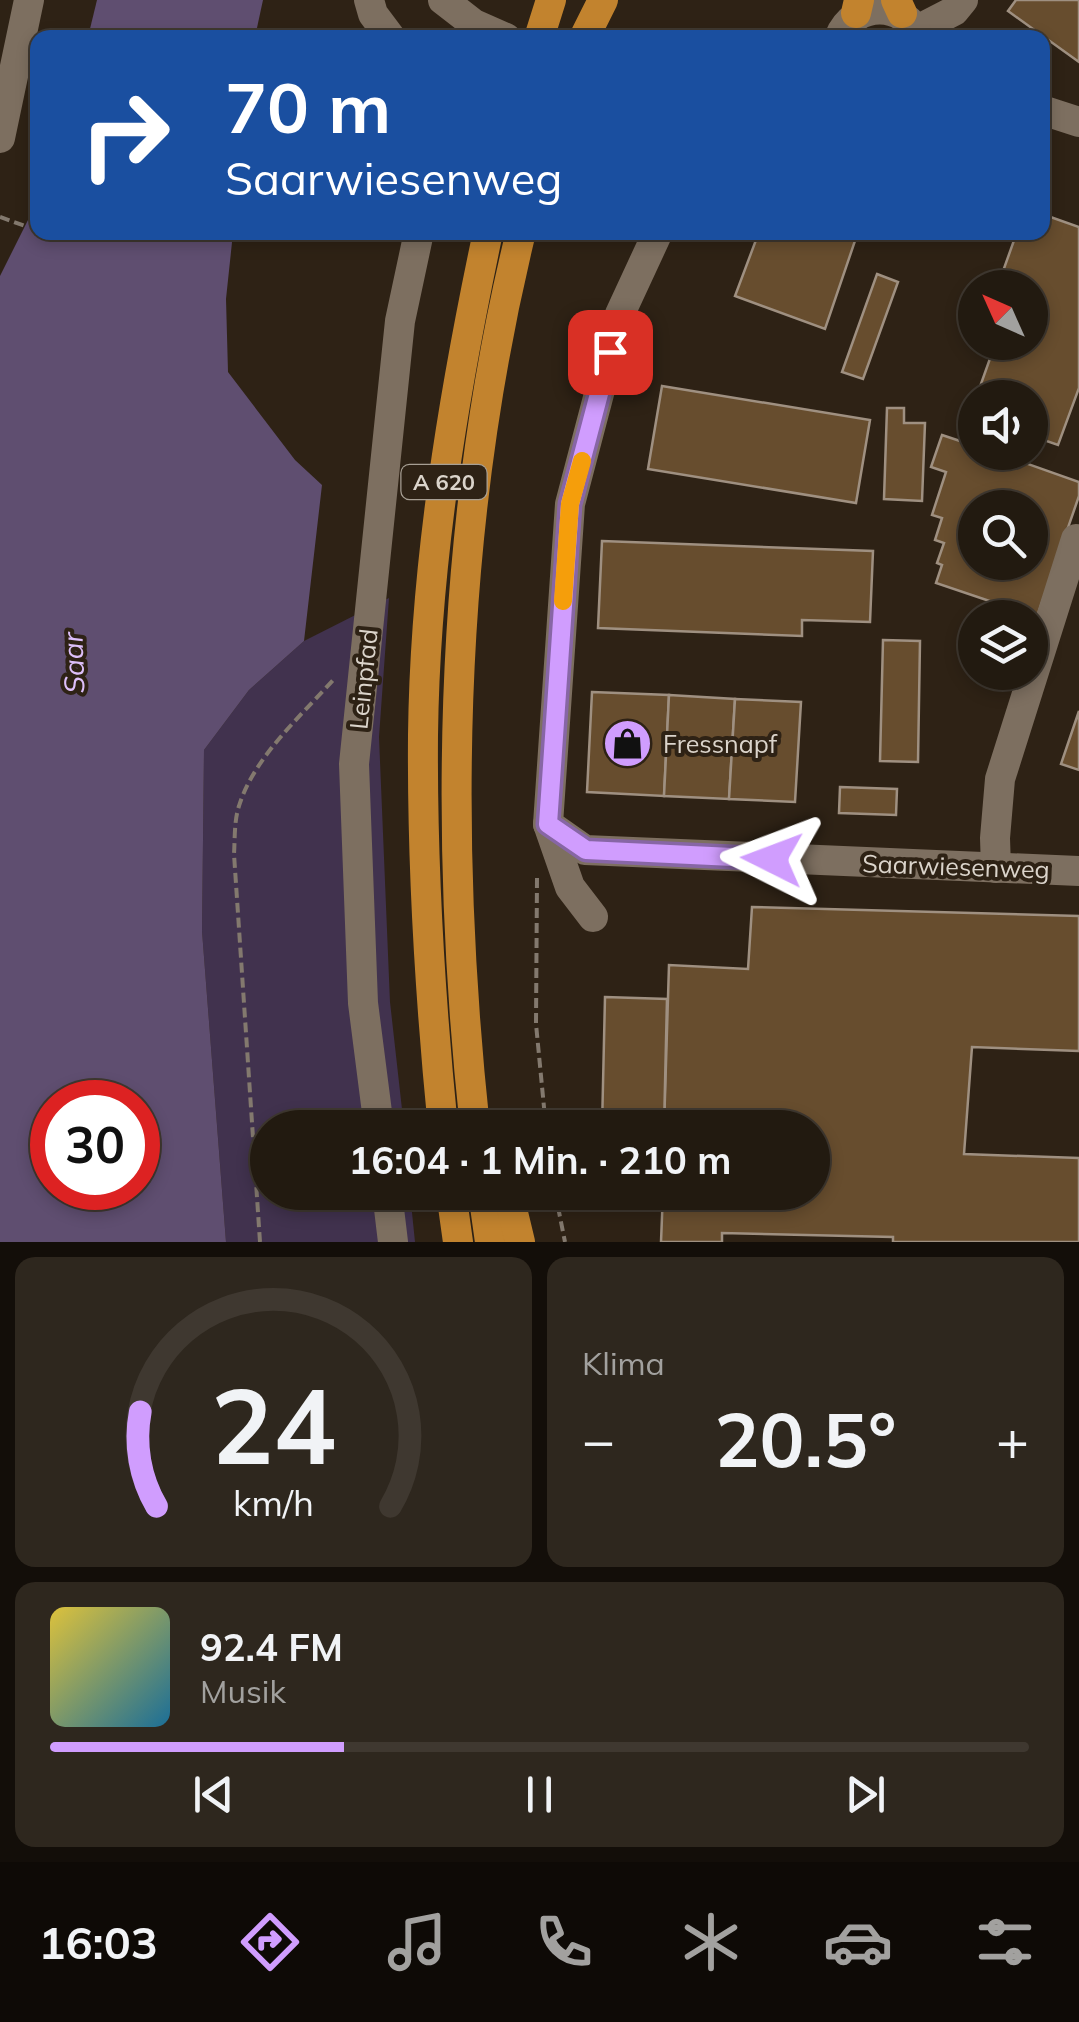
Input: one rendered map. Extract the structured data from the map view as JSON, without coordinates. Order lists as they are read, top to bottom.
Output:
{
  "streets": {
    "highway": ["A 620"],
    "street": ["Leinpfad", "Saarwiesenweg"]
  },
  "water": ["Saar"],
  "places": {
    "shop": ["Fressnapf"]
  },
  "north": "top left",
  "page": {
    "turn": ["70 m", "Saarwiesenweg"],
    "limit": "30",
    "trip": "16:04 · 1 Min. · 210 m",
    "tile": "Klima",
    "heat": ["−", "20.5°", "+"],
    "song": ["92.4 FM", "Musik"],
    "tabs": "16:03",
    "gauge": ["24", "km/h"]
  }
}
